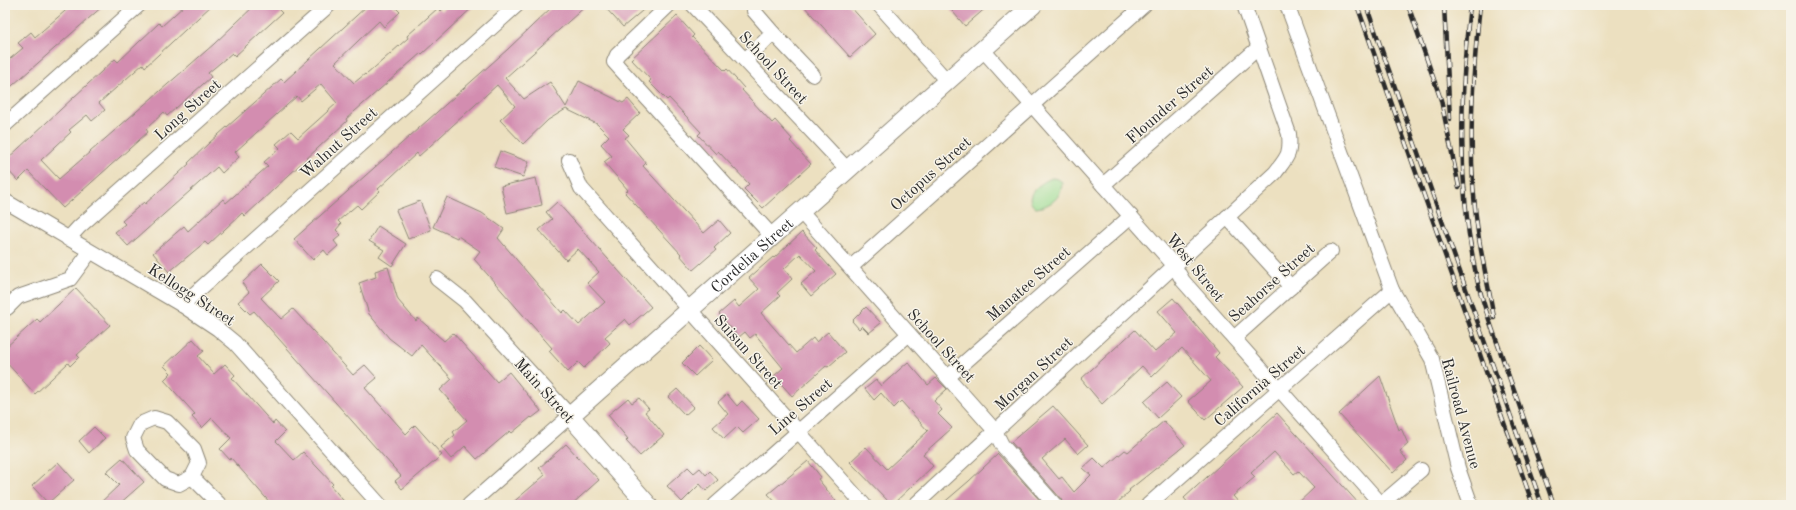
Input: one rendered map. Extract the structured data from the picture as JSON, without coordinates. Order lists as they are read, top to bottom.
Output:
{
  "streets": {
    "main road": ["Cordelia Street", "Main Street"],
    "street": [
      "School Street",
      "Flounder Street",
      "Long Street",
      "Walnut Street",
      "Octopus Street",
      "West Street",
      "Seahorse Street",
      "Manatee Street",
      "Kellogg Street",
      "Suisun Street",
      "Morgan Street",
      "California Street",
      "Line Street",
      "Railroad Avenue"
    ]
  },
  "crossings": [
    ["School Street", "Octopus Street"],
    ["School Street", "Cordelia Street"],
    ["School Street", "Manatee Street"],
    ["School Street", "Morgan Street"],
    ["School Street", "Line Street"],
    ["Flounder Street", "West Street"],
    ["Flounder Street", "Morgan Street"],
    ["Long Street", "Kellogg Street"],
    ["Walnut Street", "Kellogg Street"],
    ["Octopus Street", "West Street"],
    ["Cordelia Street", "West Street"],
    ["Cordelia Street", "Suisun Street"],
    ["Cordelia Street", "Main Street"],
    ["West Street", "Seahorse Street"],
    ["West Street", "Manatee Street"],
    ["West Street", "Morgan Street"],
    ["West Street", "California Street"],
    ["Suisun Street", "Line Street"],
    ["California Street", "Railroad Avenue"]
  ]
}
